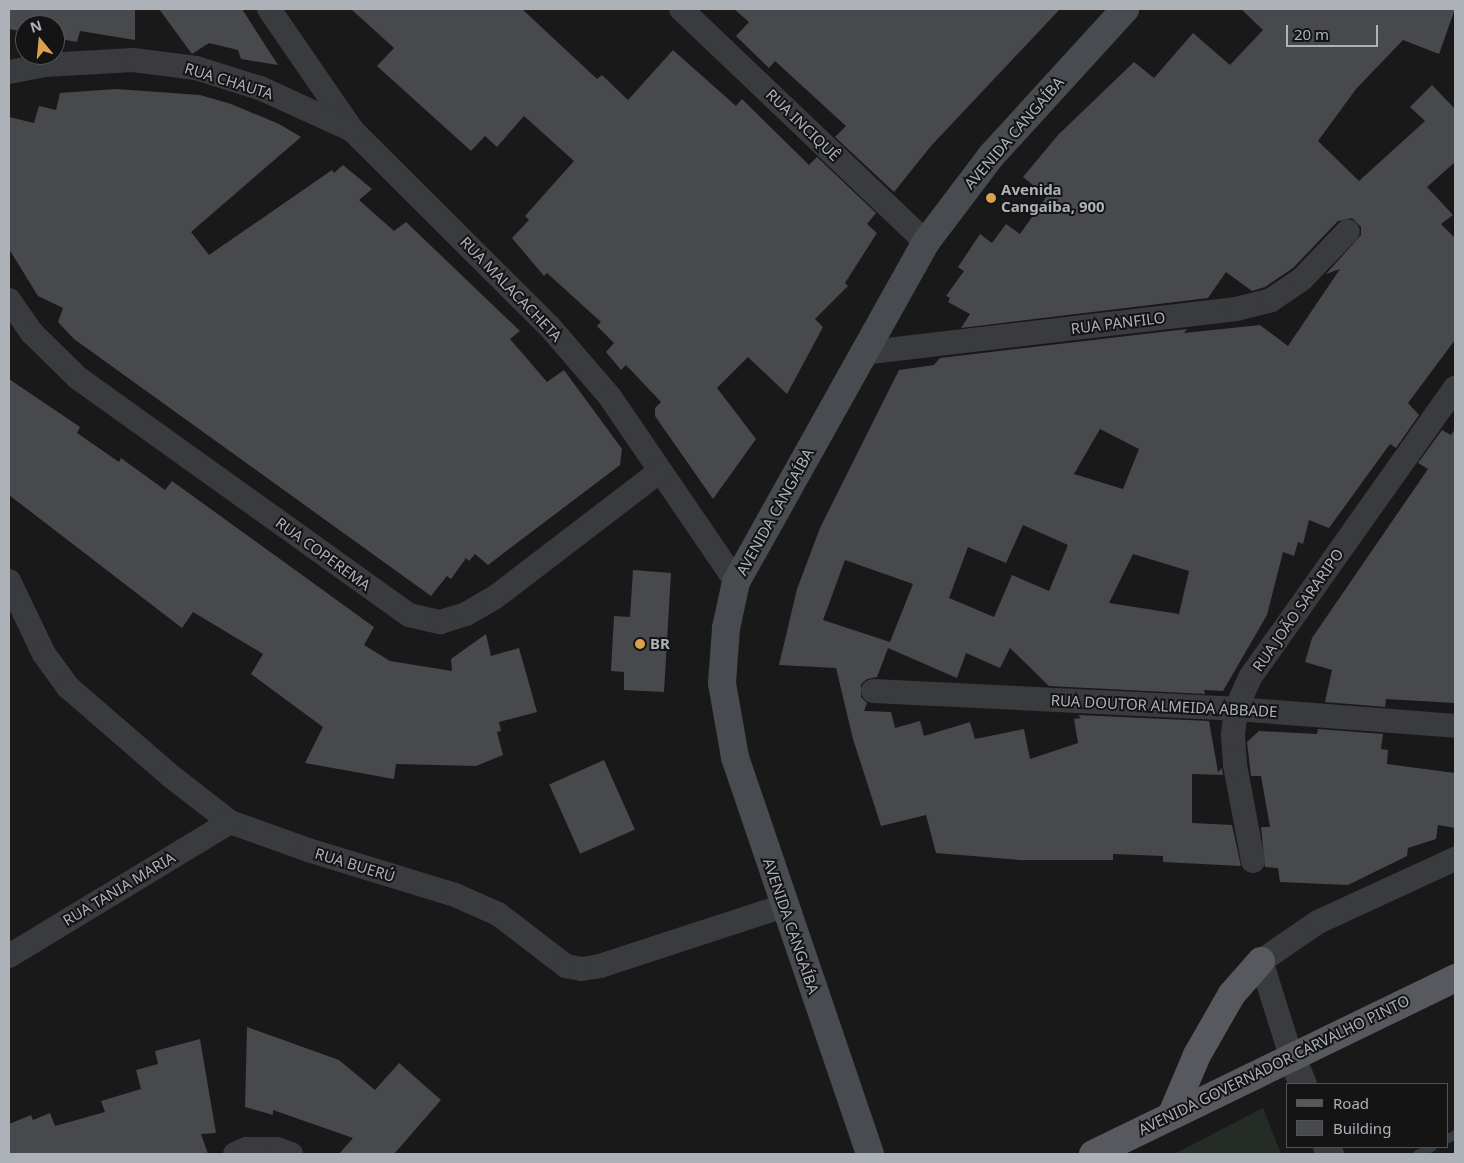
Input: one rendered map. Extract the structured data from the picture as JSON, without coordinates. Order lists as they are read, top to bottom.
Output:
{
  "streets": {
    "main road": ["AVENIDA CANGAÍBA", "AVENIDA GOVERNADOR CARVALHO PINTO"],
    "street": [
      "RUA CHAUTA",
      "RUA INCIQUÊ",
      "RUA MALACACHETA",
      "RUA PANFILO",
      "RUA COPEREMA",
      "RUA JOÃO SARARIPO",
      "RUA DOUTOR ALMEIDA ABBADE",
      "RUA BUERÚ",
      "RUA TANIA MARIA"
    ]
  },
  "crossings": [
    ["RUA CHAUTA", "RUA MALACACHETA"],
    ["RUA INCIQUÊ", "AVENIDA CANGAÍBA"],
    ["AVENIDA CANGAÍBA", "RUA MALACACHETA"],
    ["AVENIDA CANGAÍBA", "RUA PANFILO"],
    ["AVENIDA CANGAÍBA", "RUA BUERÚ"],
    ["RUA MALACACHETA", "RUA COPEREMA"],
    ["RUA JOÃO SARARIPO", "RUA DOUTOR ALMEIDA ABBADE"],
    ["RUA BUERÚ", "RUA TANIA MARIA"]
  ],
  "places": ["Avenida Cangaiba, 900", "BR"],
  "legend": ["Road", "Building"],
  "scale_bar": "20 m",
  "north": "top"
}
